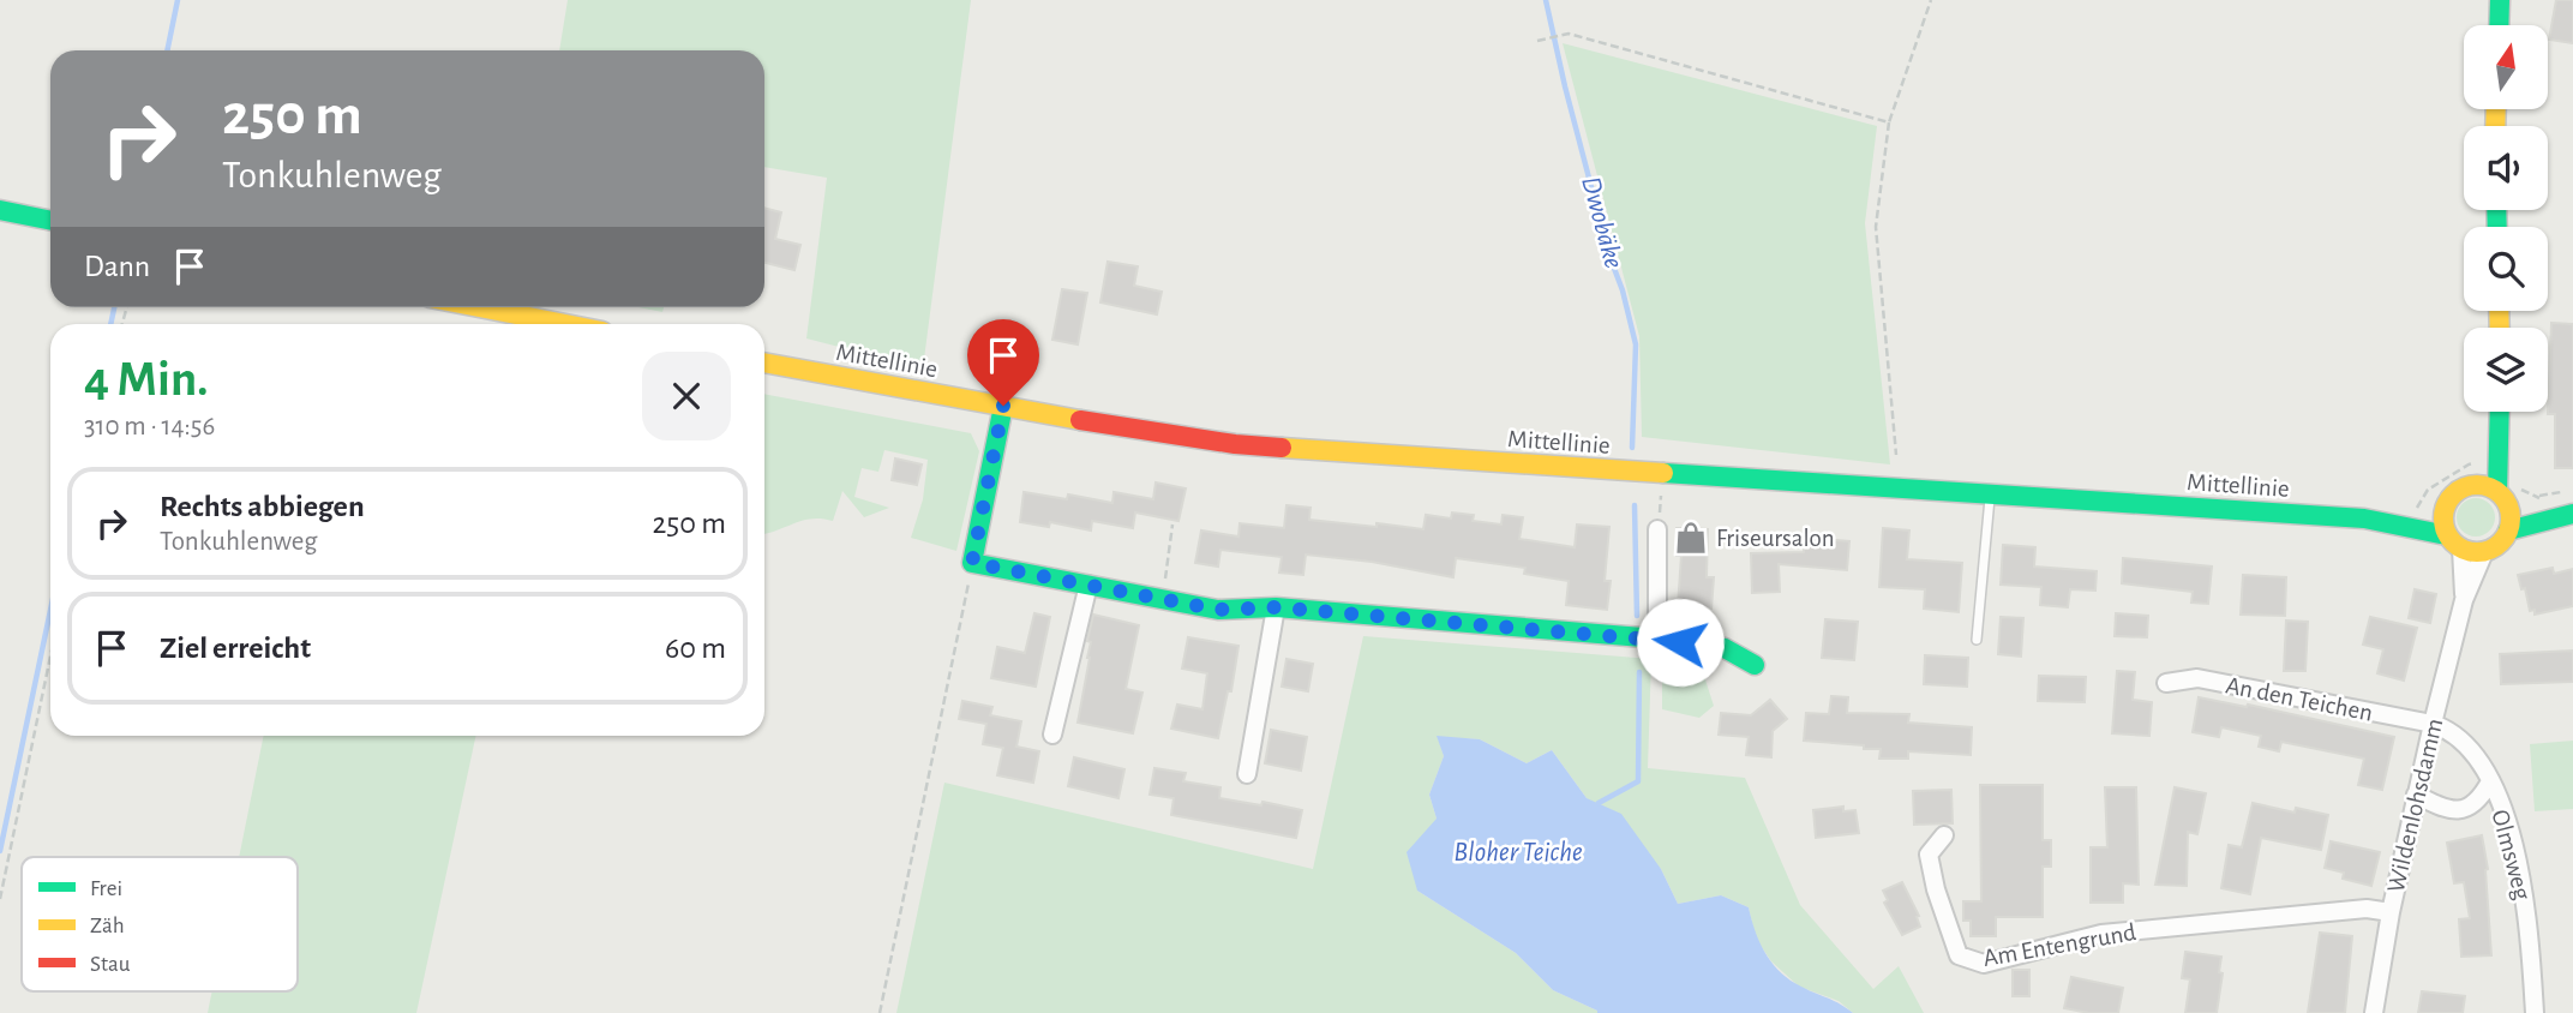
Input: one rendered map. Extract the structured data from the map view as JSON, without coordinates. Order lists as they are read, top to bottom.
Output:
{
  "streets": {
    "street": [
      "Mittellinie",
      "An den Teichen",
      "Wildenlohsdamm",
      "Olmsweg",
      "Am Entengrund"
    ]
  },
  "crossings": [
    ["Mittellinie", "Wildenlohsdamm"],
    ["An den Teichen", "Wildenlohsdamm"],
    ["An den Teichen", "Olmsweg"],
    ["Wildenlohsdamm", "Olmsweg"],
    ["Wildenlohsdamm", "Am Entengrund"]
  ],
  "water": ["Dwobäke", "Bloher Teiche"],
  "places": {
    "shop": ["Friseursalon"]
  },
  "legend": ["Frei", "Zäh", "Stau"],
  "north": "top",
  "page": {
    "turn": ["250 m", "Tonkuhlenweg"],
    "then": "Dann",
    "heading": ["4 Min.", "310 m · 14:56"],
    "list": [
      {
        "name": "Rechts abbiegen",
        "note": "Tonkuhlenweg",
        "value": "250 m"
      },
      {
        "name": "Ziel erreicht",
        "value": "60 m"
      }
    ]
  }
}
